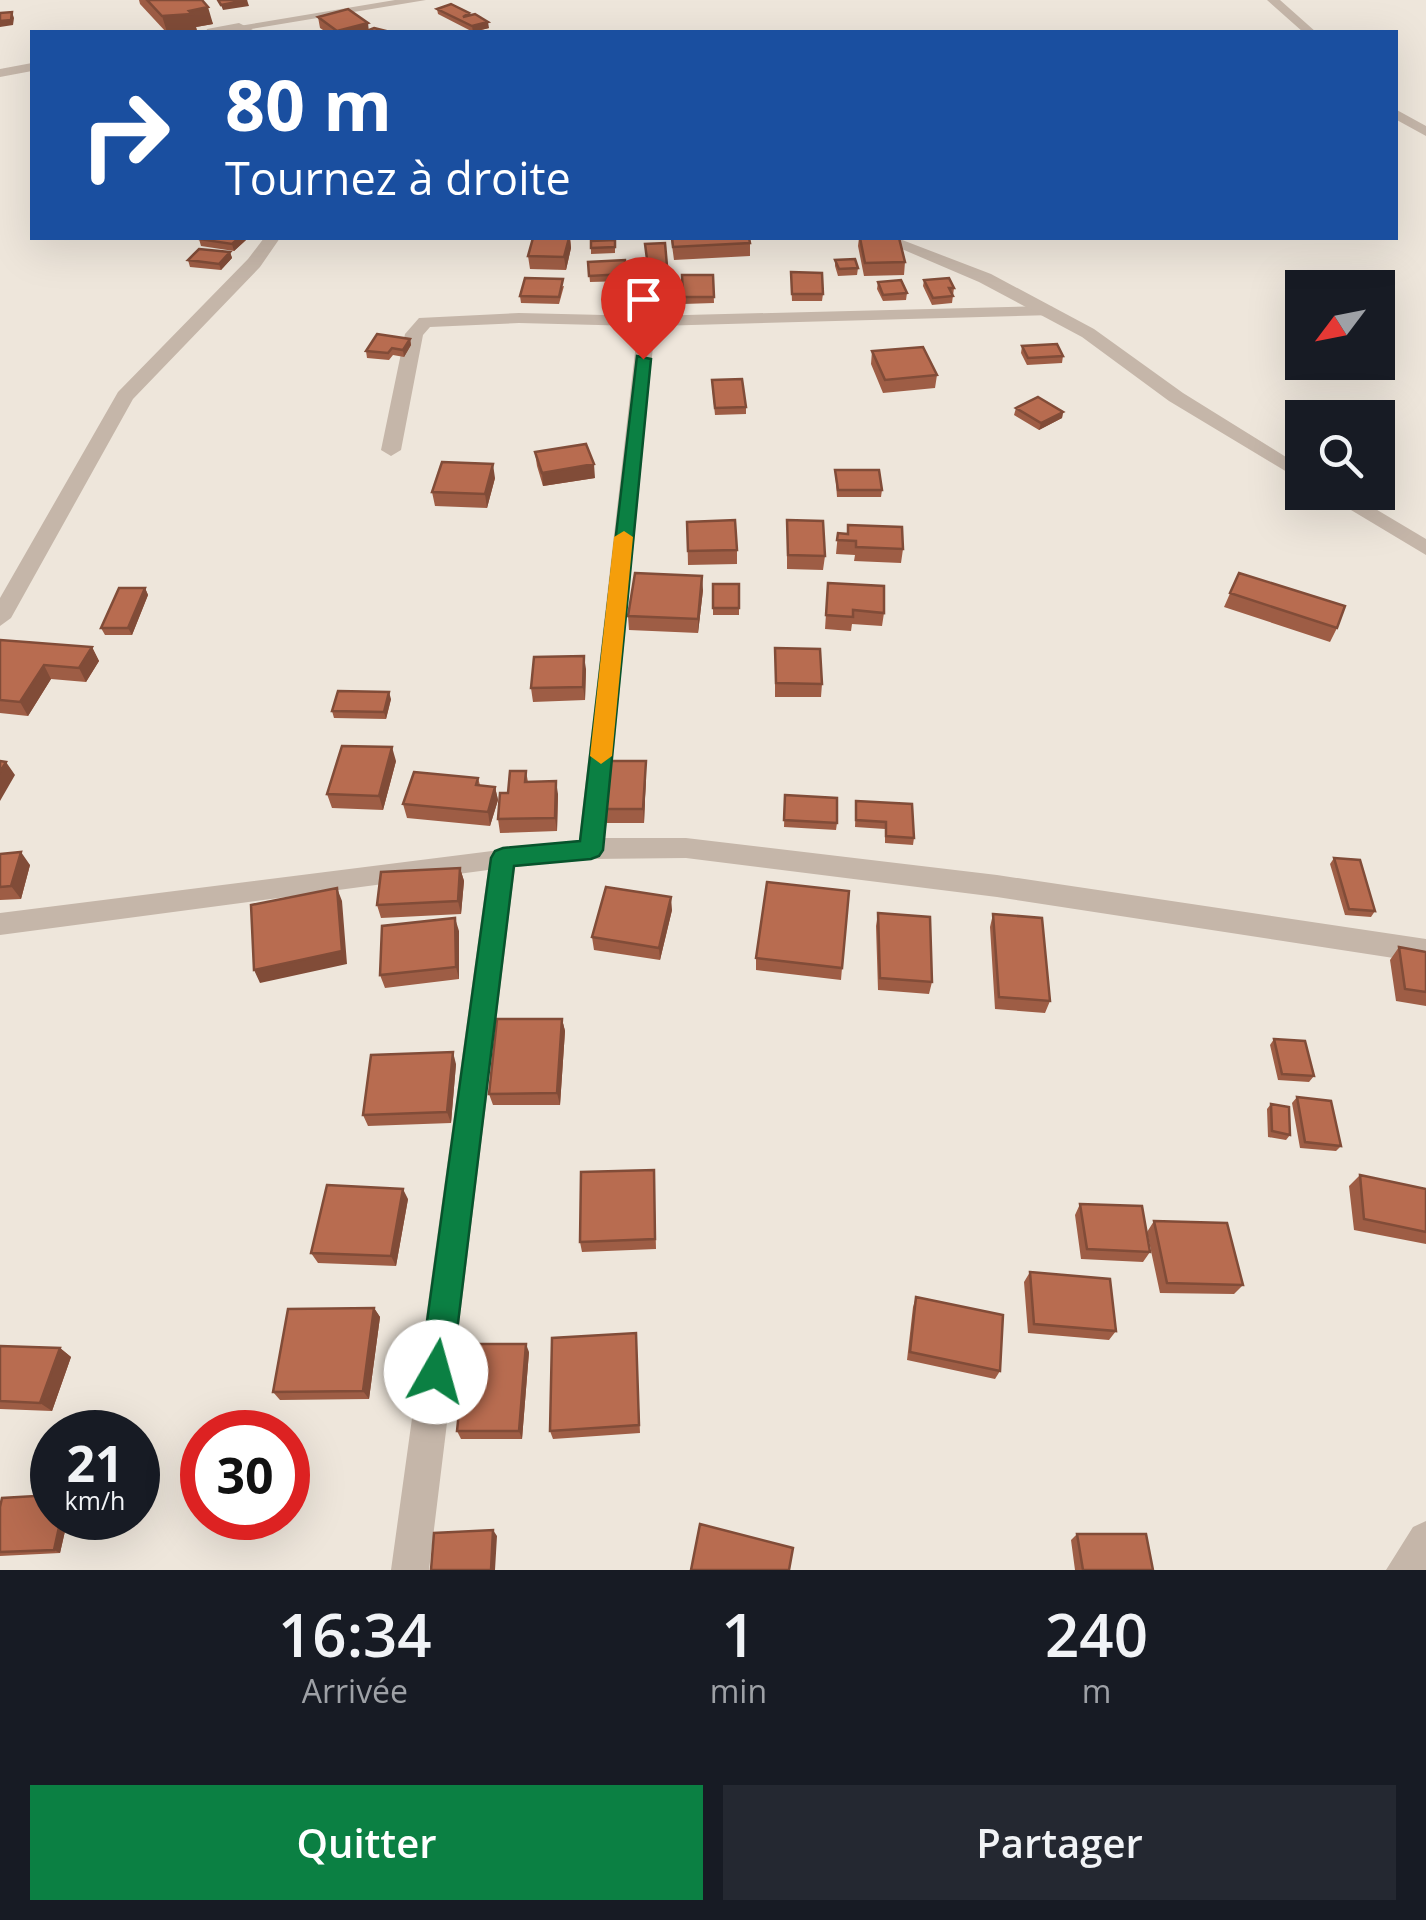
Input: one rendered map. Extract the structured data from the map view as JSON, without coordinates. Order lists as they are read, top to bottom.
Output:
{
  "north": "bottom left",
  "page": {
    "turn": ["80 m", "Tournez à droite"],
    "speed": "21 km/h",
    "limit": "30",
    "eta": [
      "16:34",
      "Arrivée",
      "1",
      "min",
      "240",
      "m"
    ],
    "buttons": ["Quitter", "Partager"]
  }
}
